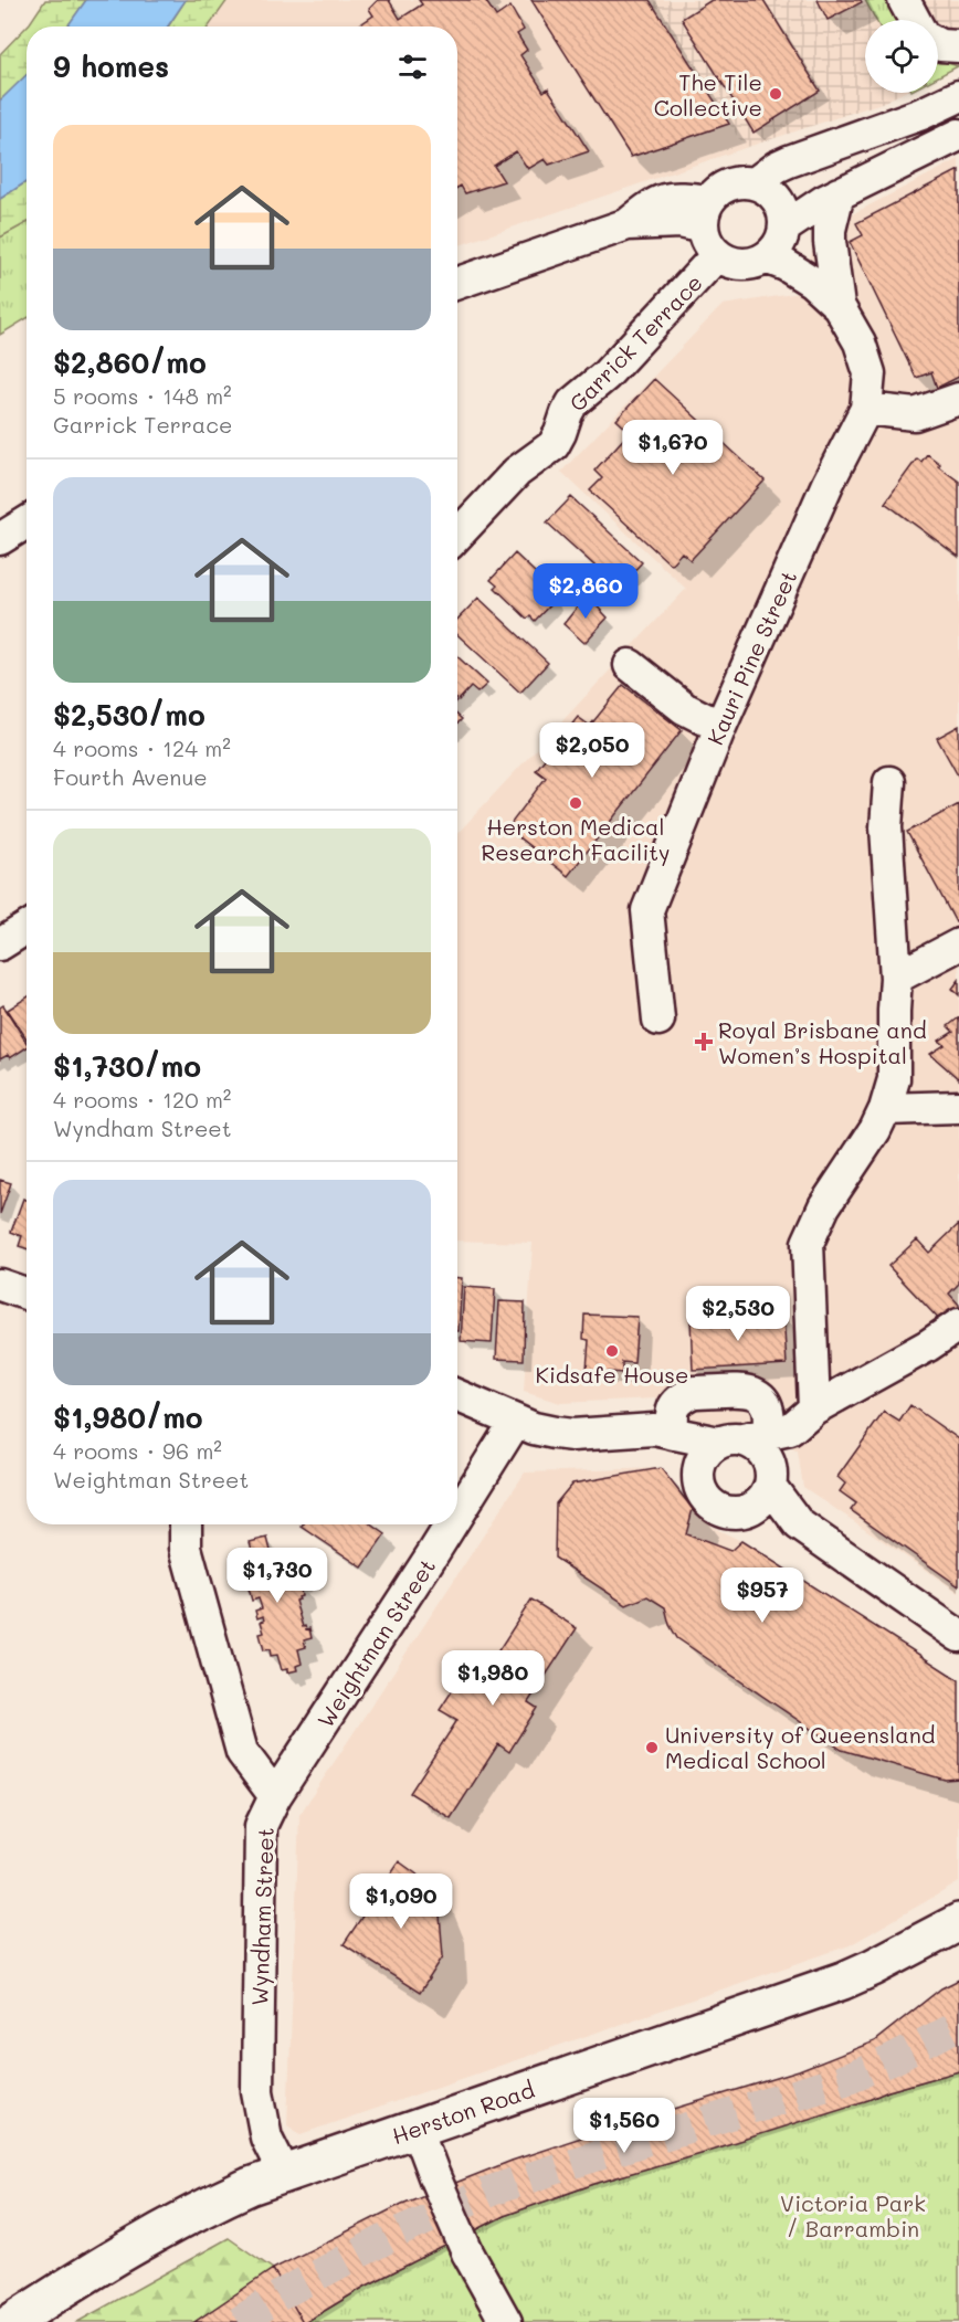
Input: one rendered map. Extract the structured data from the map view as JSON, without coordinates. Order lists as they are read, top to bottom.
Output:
{
  "streets": {
    "main road": ["Herston Road"],
    "street": [
      "Garrick Terrace",
      "Kauri Pine Street",
      "Weightman Street",
      "Wyndham Street"
    ]
  },
  "crossings": [
    ["Weightman Street", "Wyndham Street"],
    ["Wyndham Street", "Herston Road"]
  ],
  "parks": ["Victoria Park / Barrambin"],
  "places": {
    "other": [
      "The Tile Collective",
      "Herston Medical Research Facility",
      "Kidsafe House",
      "University of Queensland Medical School"
    ],
    "health": ["Royal Brisbane and Women’s Hospital"]
  },
  "page": {
    "heading": "9 homes",
    "list": [
      {
        "name": "$2,860/mo",
        "note": "5 rooms · 148 m² · Garrick Terrace"
      },
      {
        "name": "$2,530/mo",
        "note": "4 rooms · 124 m² · Fourth Avenue"
      },
      {
        "name": "$1,730/mo",
        "note": "4 rooms · 120 m² · Wyndham Street"
      },
      {
        "name": "$1,980/mo",
        "note": "4 rooms · 96 m² · Weightman Street"
      }
    ],
    "price": [
      "$1,670",
      "$2,860",
      "$2,050",
      "$2,530",
      "$1,730",
      "$957",
      "$1,980",
      "$1,090",
      "$1,560"
    ]
  }
}
